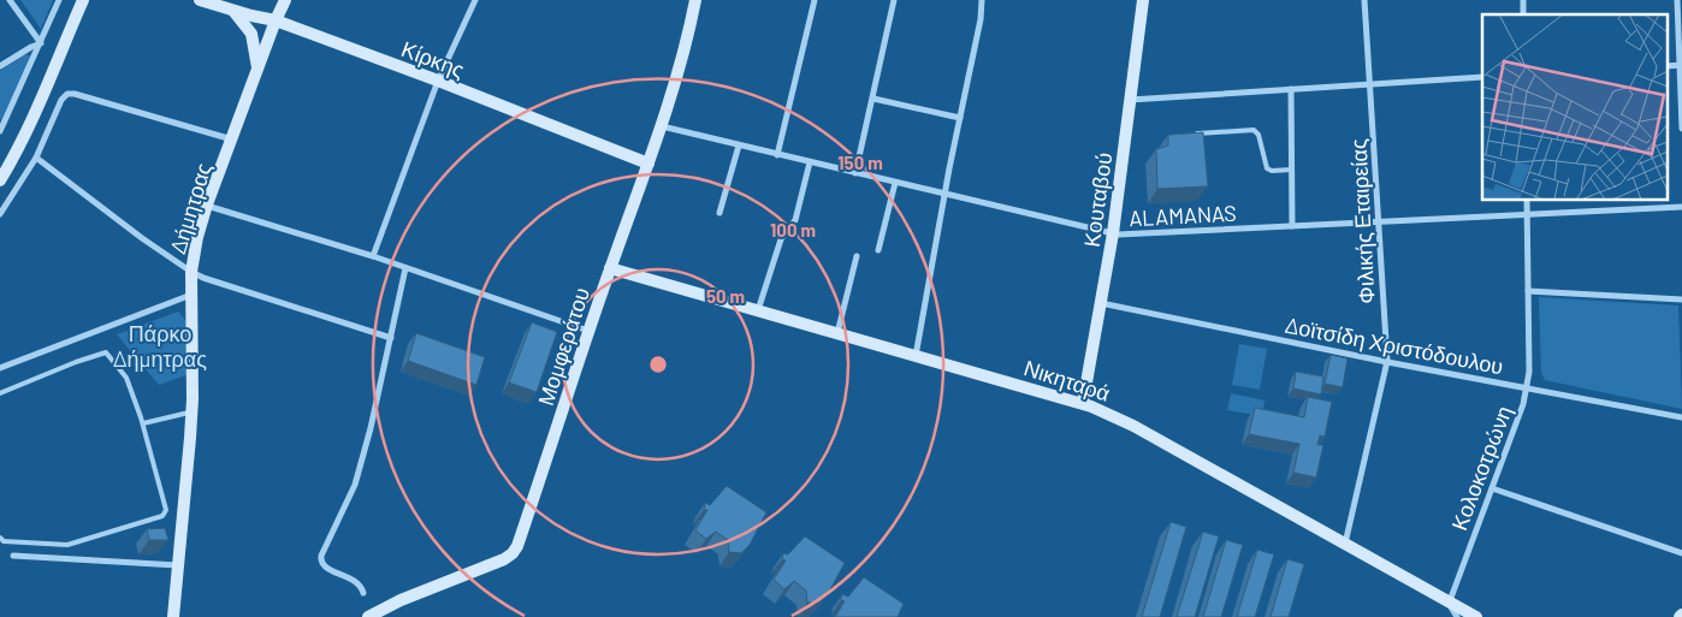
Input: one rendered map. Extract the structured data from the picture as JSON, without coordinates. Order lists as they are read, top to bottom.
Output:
{
  "streets": {
    "street": [
      "Κίρκης",
      "Κουταβού",
      "Δήμητρας",
      "ALAMANAS",
      "Φιλικής Εταιρείας",
      "Δοϊτσίδη Χριστόδουλου",
      "Μομφεράτου",
      "Νικηταρά",
      "Κολοκοτρώνη"
    ]
  },
  "crossings": [
    ["Κίρκης", "Δήμητρας"],
    ["Κίρκης", "Μομφεράτου"],
    ["Κουταβού", "ALAMANAS"],
    ["Κουταβού", "Δοϊτσίδη Χριστόδουλου"],
    ["Κουταβού", "Νικηταρά"],
    ["ALAMANAS", "Φιλικής Εταιρείας"],
    ["ALAMANAS", "Μομφεράτου"],
    ["ALAMANAS", "Κολοκοτρώνη"],
    ["Φιλικής Εταιρείας", "Δοϊτσίδη Χριστόδουλου"],
    ["Φιλικής Εταιρείας", "Νικηταρά"],
    ["Δοϊτσίδη Χριστόδουλου", "Κολοκοτρώνη"],
    ["Μομφεράτου", "Νικηταρά"],
    ["Νικηταρά", "Κολοκοτρώνη"]
  ],
  "parks": ["Πάρκο Δήμητρας"],
  "rings": ["150 m", "100 m", "50 m"]
}
